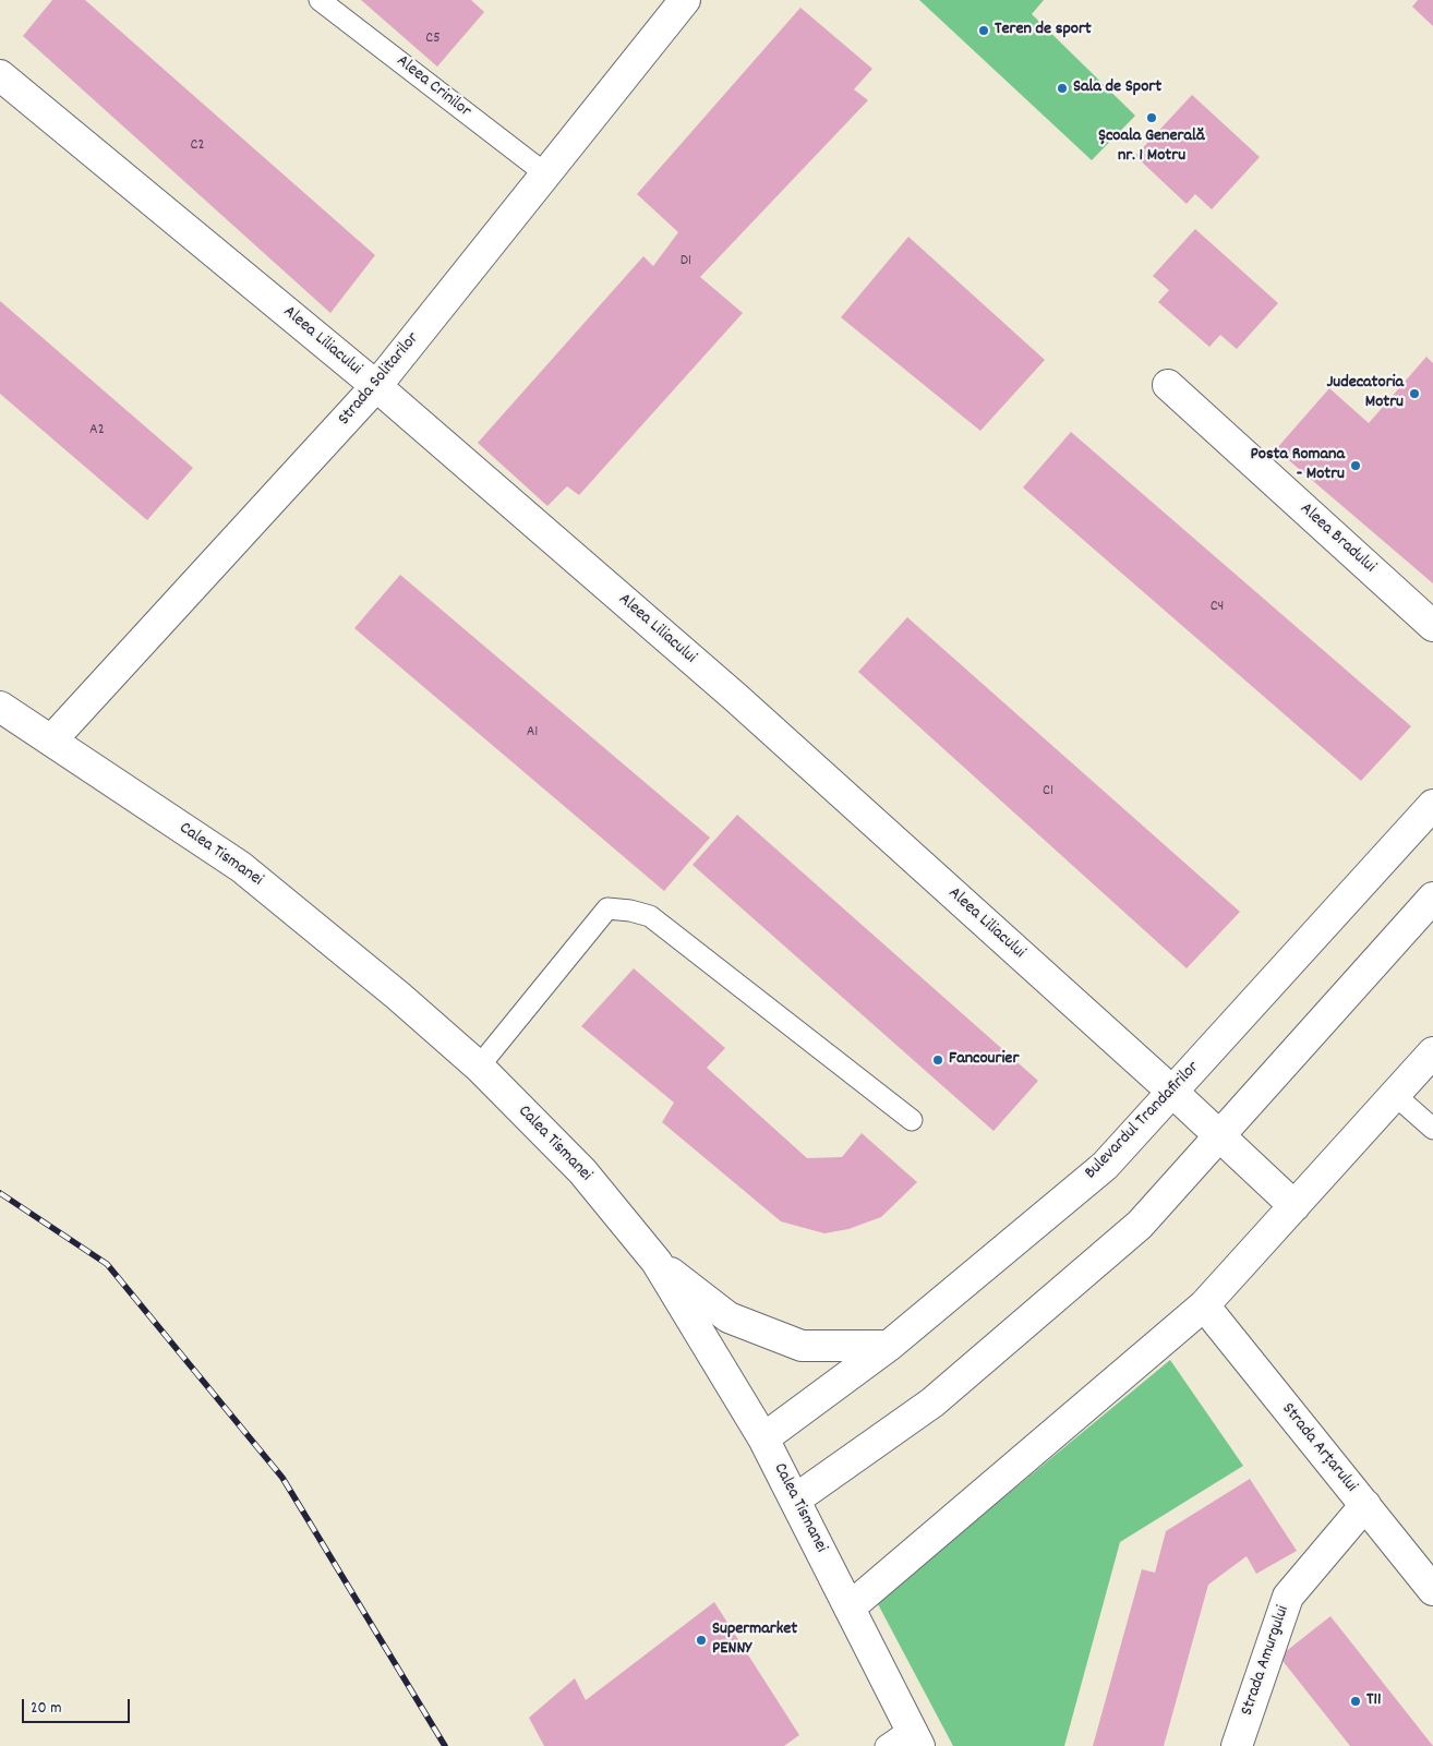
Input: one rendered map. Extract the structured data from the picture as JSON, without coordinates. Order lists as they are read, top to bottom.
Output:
{
  "streets": {
    "street": [
      "Aleea Liliacului",
      "Strada Solitarilor",
      "Aleea Bradului",
      "Calea Tismanei",
      "Bulevardul Trandafirilor",
      "Strada Arțarului",
      "Strada Amurgului"
    ],
    "lane": ["Aleea Crinilor"]
  },
  "crossings": [
    ["Aleea Crinilor", "Strada Solitarilor"],
    ["Aleea Liliacului", "Strada Solitarilor"],
    ["Aleea Liliacului", "Bulevardul Trandafirilor"],
    ["Strada Solitarilor", "Calea Tismanei"],
    ["Calea Tismanei", "Bulevardul Trandafirilor"],
    ["Strada Arțarului", "Strada Amurgului"]
  ],
  "places": [
    "Teren de sport",
    "Sala de Sport",
    "Școala Generală nr. 1 Motru",
    "Judecatoria Motru",
    "Posta Romana - Motru",
    "Fancourier",
    "Supermarket PENNY",
    "T11"
  ],
  "house_numbers": [
    "C5",
    "C2",
    "D1",
    "A2",
    "C4",
    "A1",
    "C1"
  ],
  "scale_bar": "20 m"
}
